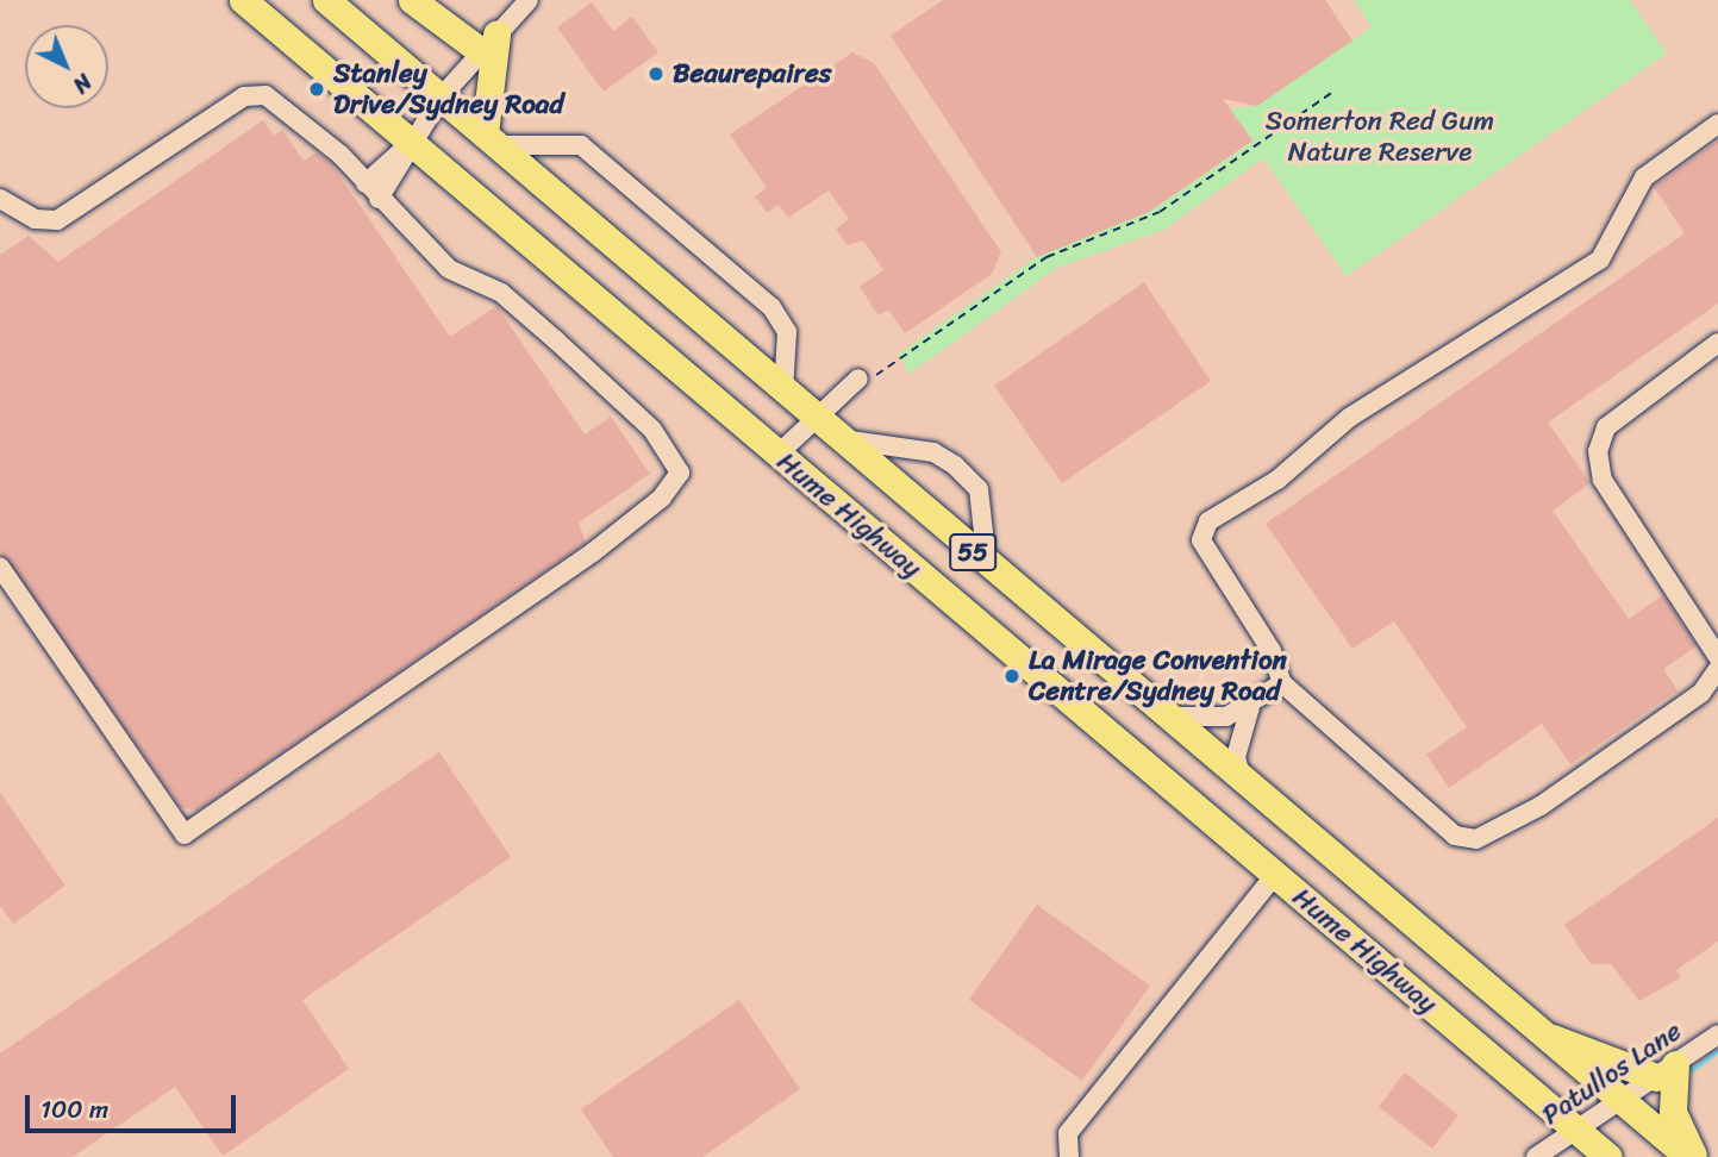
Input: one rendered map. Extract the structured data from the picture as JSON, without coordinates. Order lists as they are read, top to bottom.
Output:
{
  "streets": {
    "highway": ["Hume Highway", "55"],
    "street": ["Patullos Lane"]
  },
  "crossings": [
    ["Hume Highway", "Patullos Lane"]
  ],
  "parks": ["Somerton Red Gum Nature Reserve"],
  "places": ["Beaurepaires", "Stanley Drive/Sydney Road", "La Mirage Convention Centre/Sydney Road"],
  "scale_bar": "100 m",
  "north": "bottom right"
}
